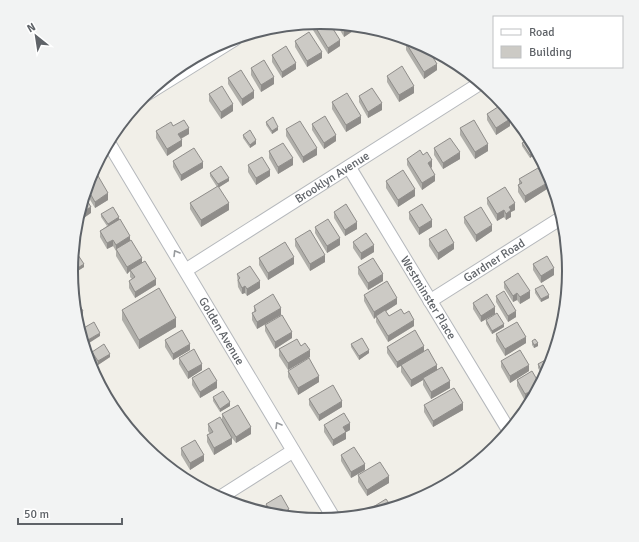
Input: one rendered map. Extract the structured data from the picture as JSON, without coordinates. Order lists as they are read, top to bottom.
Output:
{
  "streets": {
    "street": [
      "Brooklyn Avenue",
      "Gardner Road",
      "Westminster Place",
      "Golden Avenue"
    ]
  },
  "crossings": [
    ["Brooklyn Avenue", "Westminster Place"],
    ["Brooklyn Avenue", "Golden Avenue"],
    ["Gardner Road", "Westminster Place"]
  ],
  "one_way": ["Golden Avenue"],
  "legend": ["Road", "Building"],
  "scale_bar": "50 m",
  "north": "top left"
}
